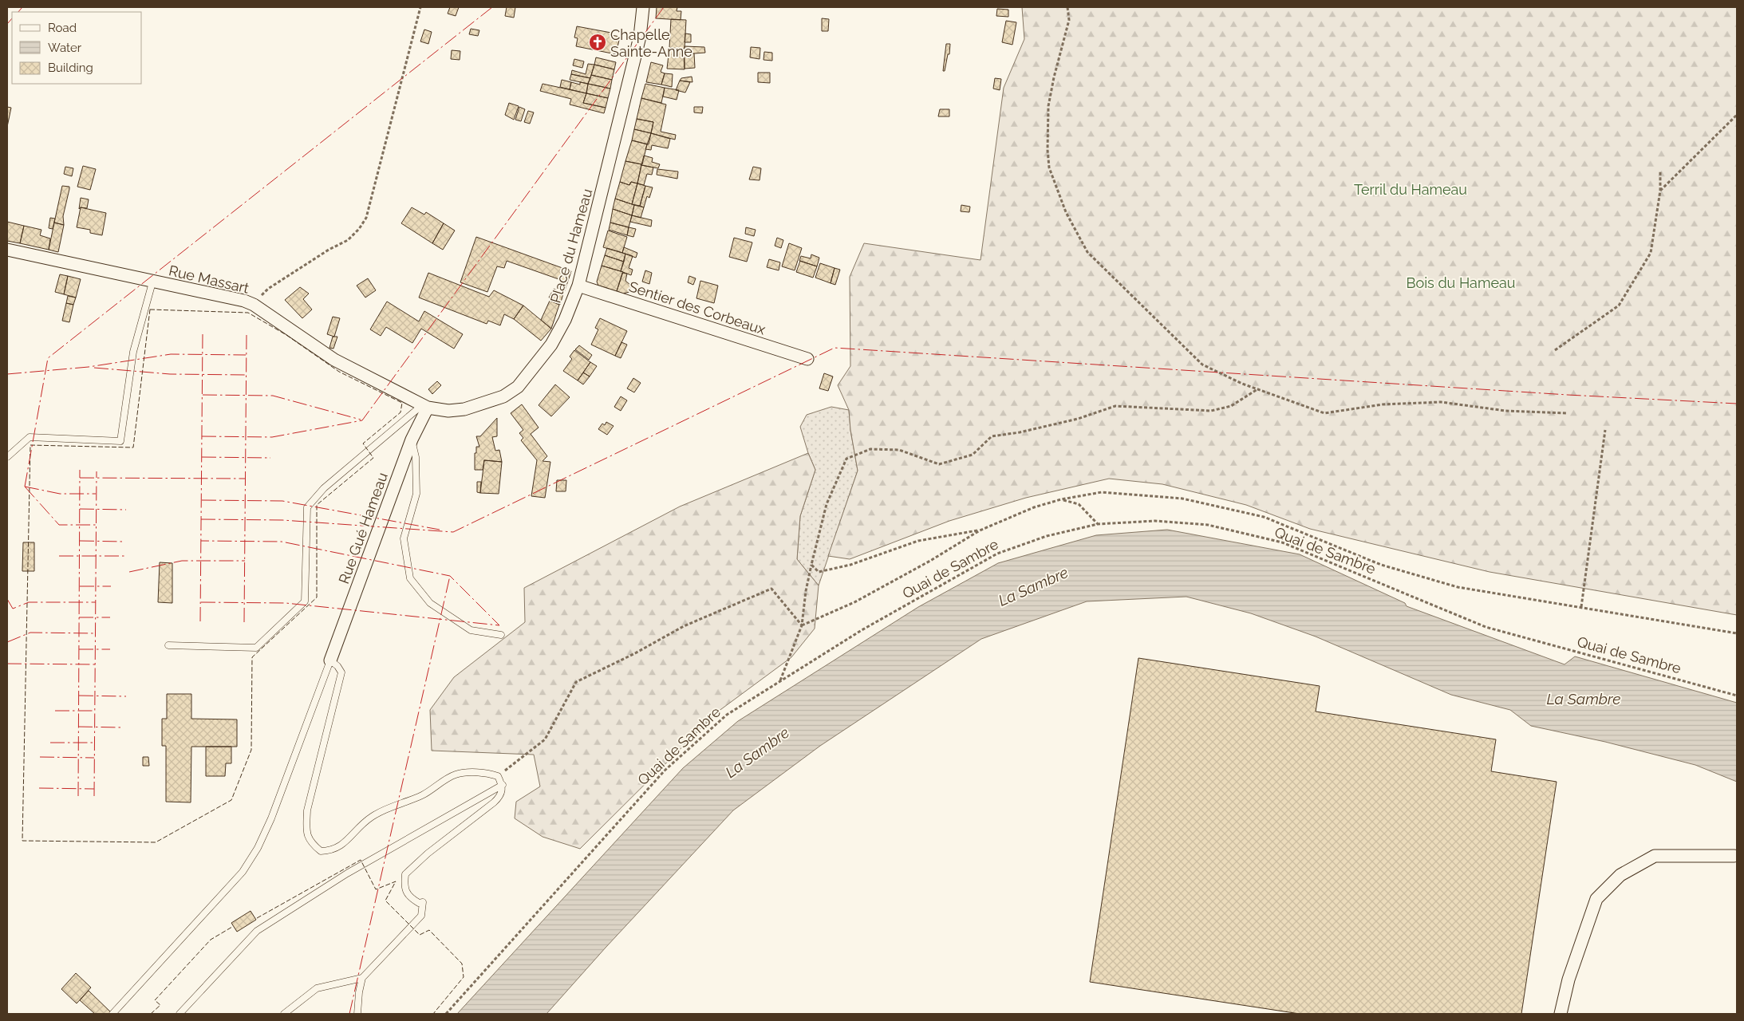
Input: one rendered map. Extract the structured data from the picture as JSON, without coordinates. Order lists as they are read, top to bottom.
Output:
{
  "streets": {
    "street": [
      "Place du Hameau",
      "Rue Massart",
      "Sentier des Corbeaux",
      "Rue Gué Hameau"
    ],
    "path": ["Quai de Sambre"]
  },
  "crossings": [
    ["Place du Hameau", "Rue Massart"],
    ["Place du Hameau", "Sentier des Corbeaux"],
    ["Place du Hameau", "Rue Gué Hameau"],
    ["Rue Massart", "Rue Gué Hameau"]
  ],
  "water": ["La Sambre"],
  "parks": ["Terril du Hameau", "Bois du Hameau"],
  "places": {
    "church": ["Chapelle Sainte-Anne"]
  },
  "legend": ["Road", "Water", "Building"]
}
